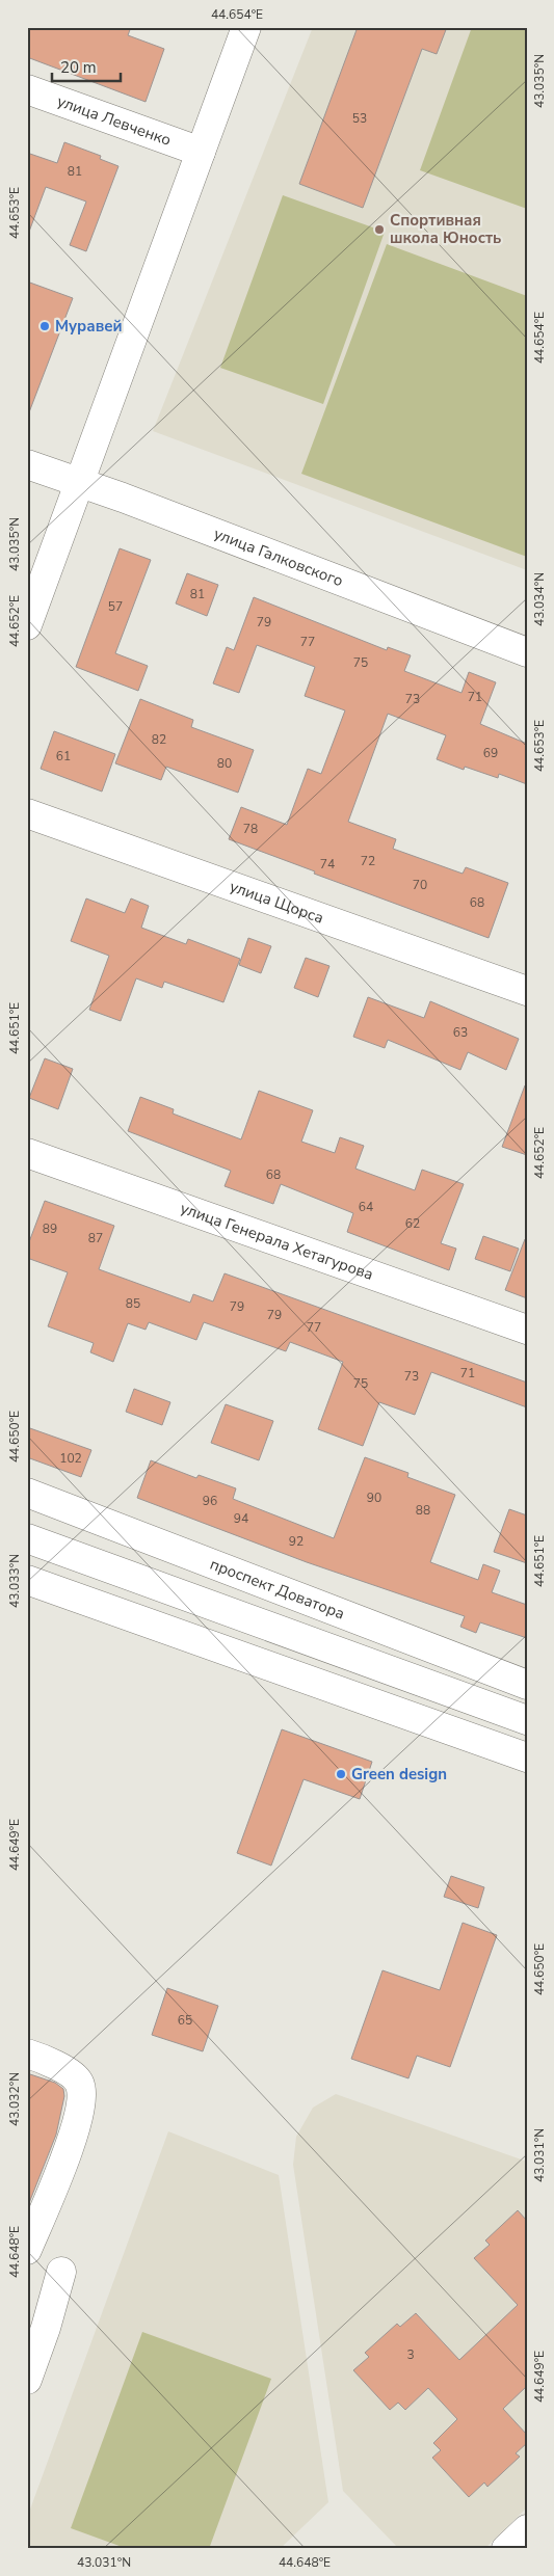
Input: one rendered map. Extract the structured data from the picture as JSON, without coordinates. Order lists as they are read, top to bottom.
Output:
{
  "streets": {
    "street": [
      "улица Левченко",
      "улица Галковского",
      "улица Щорса",
      "улица Генерала Хетагурова",
      "проспект Доватора"
    ]
  },
  "places": ["Спортивная школа Юность", "Муравей", "Green design"],
  "house_numbers": [
    "53",
    "81",
    "81",
    "57",
    "79",
    "77",
    "75",
    "71",
    "73",
    "82",
    "69",
    "61",
    "80",
    "78",
    "72",
    "74",
    "70",
    "68",
    "63",
    "68",
    "64",
    "62",
    "89",
    "87",
    "85",
    "79",
    "79",
    "77",
    "71",
    "73",
    "75",
    "102",
    "90",
    "96",
    "88",
    "94",
    "92",
    "65",
    "3"
  ],
  "scale_bar": "20 m",
  "coordinates": [
    "44.654°E",
    "43.035°N",
    "44.653°E",
    "43.034°N",
    "44.652°E",
    "44.651°E",
    "44.650°E",
    "43.033°N",
    "44.649°E",
    "43.032°N",
    "43.031°N",
    "44.648°E"
  ]
}
